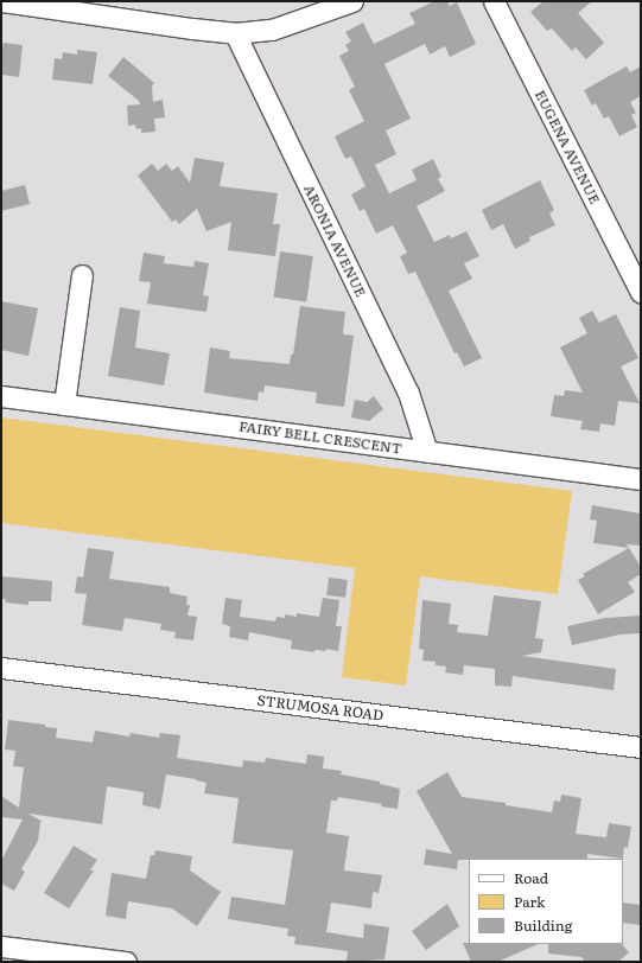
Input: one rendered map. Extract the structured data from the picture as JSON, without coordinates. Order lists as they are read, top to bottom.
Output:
{
  "streets": {
    "street": [
      "EUGENA AVENUE",
      "ARONIA AVENUE",
      "FAIRY BELL CRESCENT",
      "STRUMOSA ROAD"
    ]
  },
  "crossings": [
    ["ARONIA AVENUE", "FAIRY BELL CRESCENT"]
  ],
  "legend": ["Road", "Park", "Building"]
}
